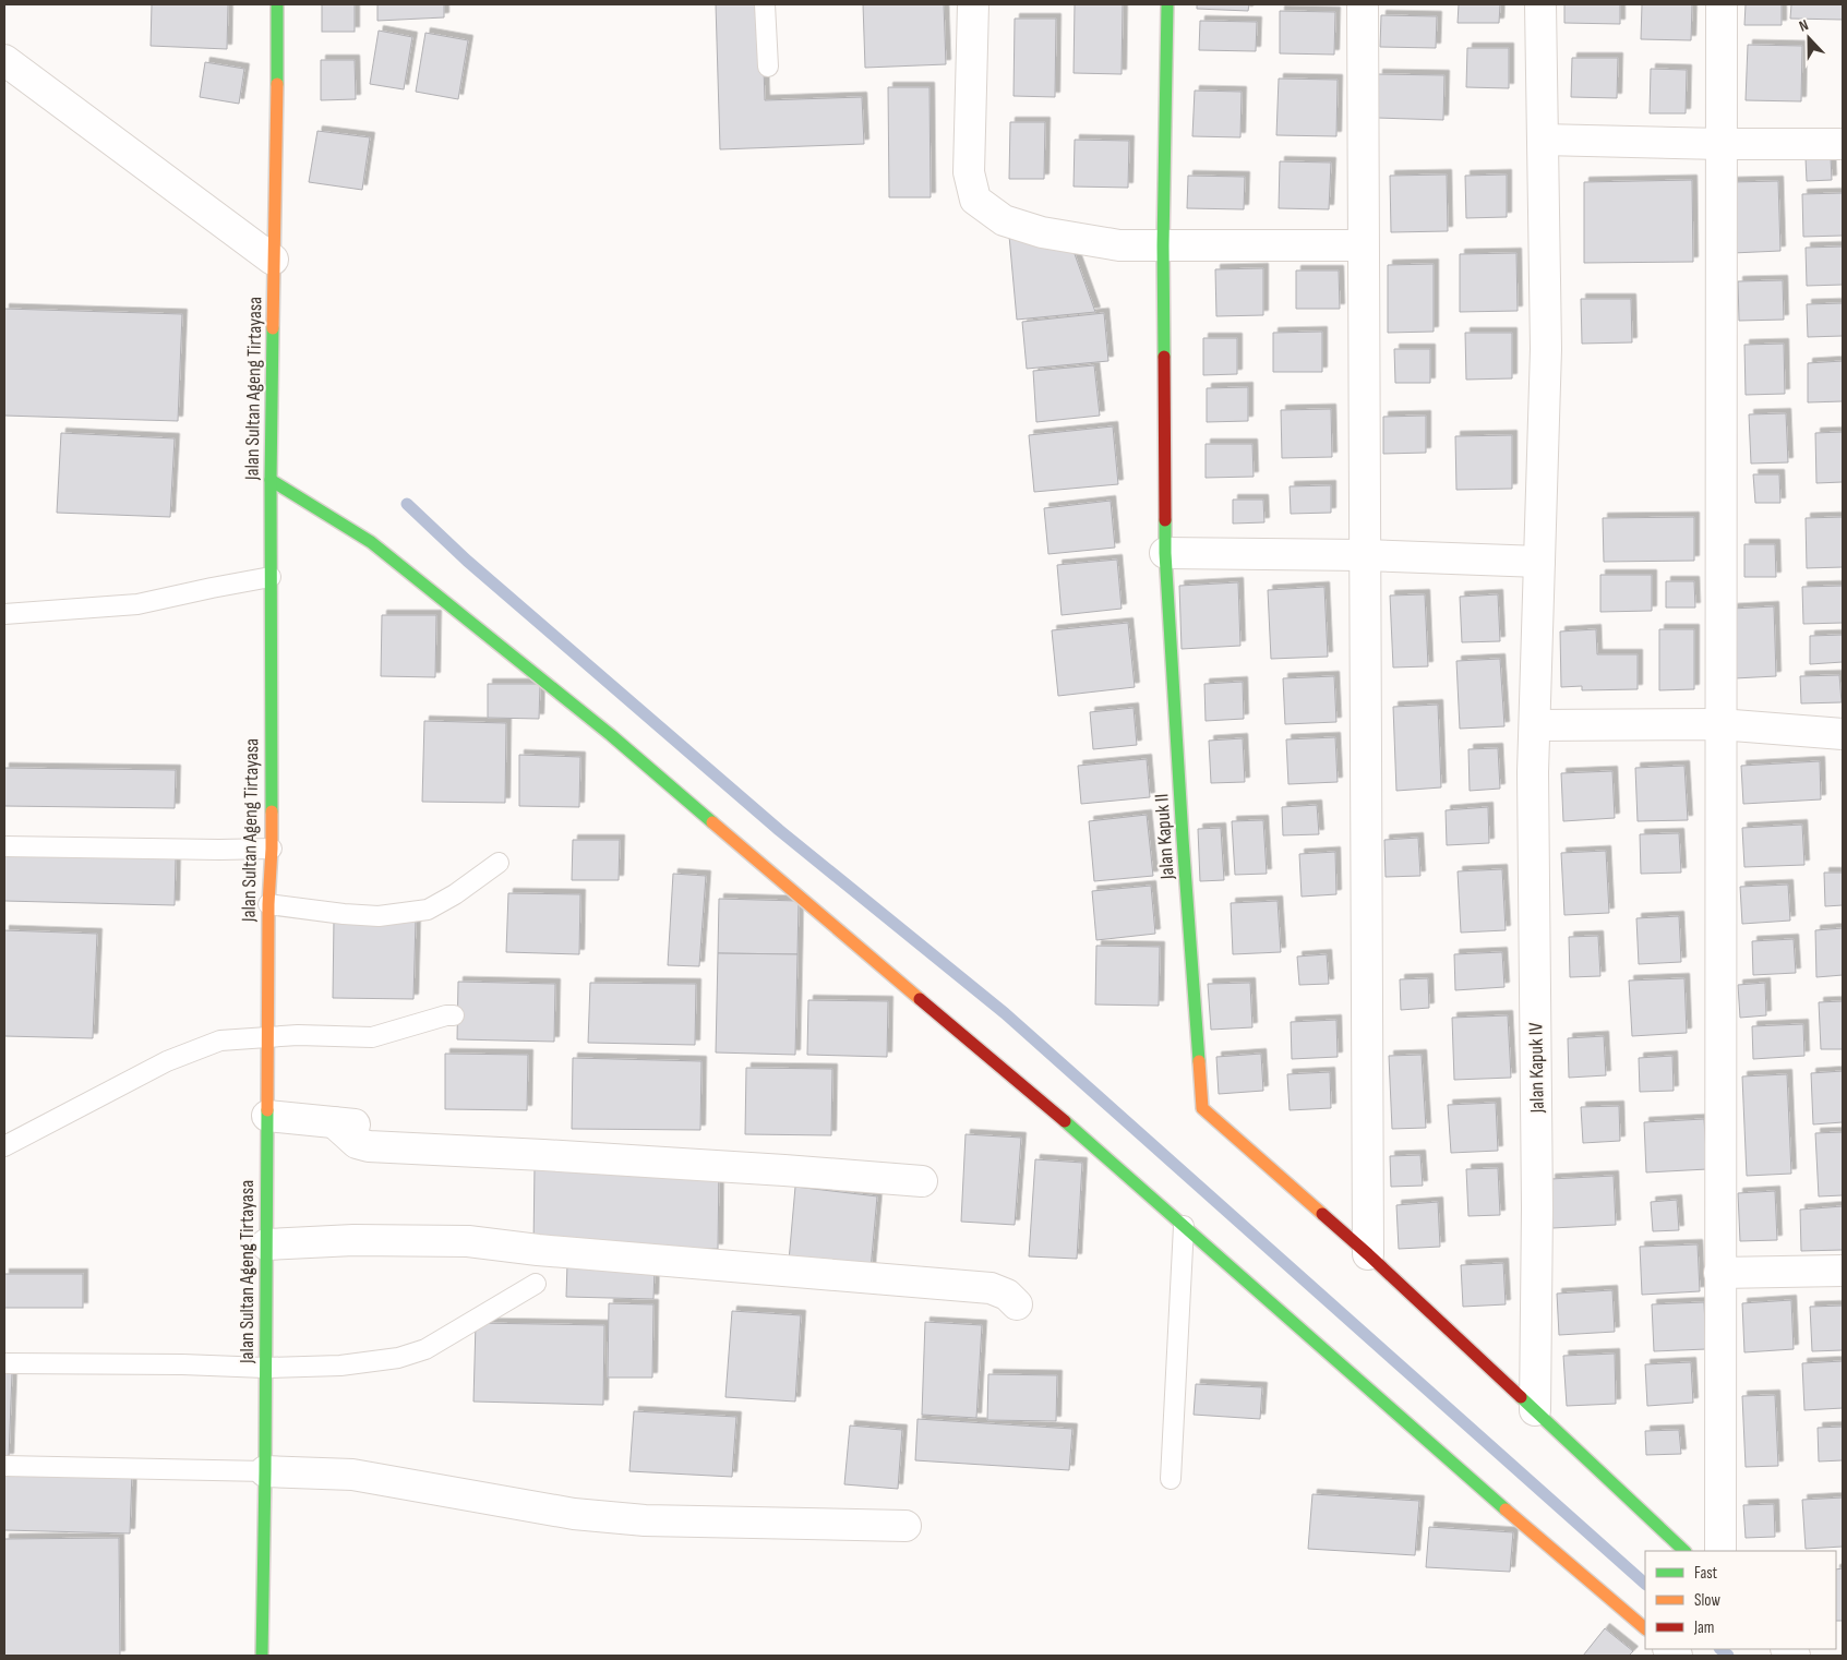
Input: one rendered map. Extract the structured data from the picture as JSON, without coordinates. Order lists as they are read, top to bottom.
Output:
{
  "streets": {
    "street": ["Jalan Sultan Ageng Tirtayasa", "Jalan Kapuk II", "Jalan Kapuk IV"]
  },
  "legend": ["Fast", "Slow", "Jam"],
  "north": "top"
}
